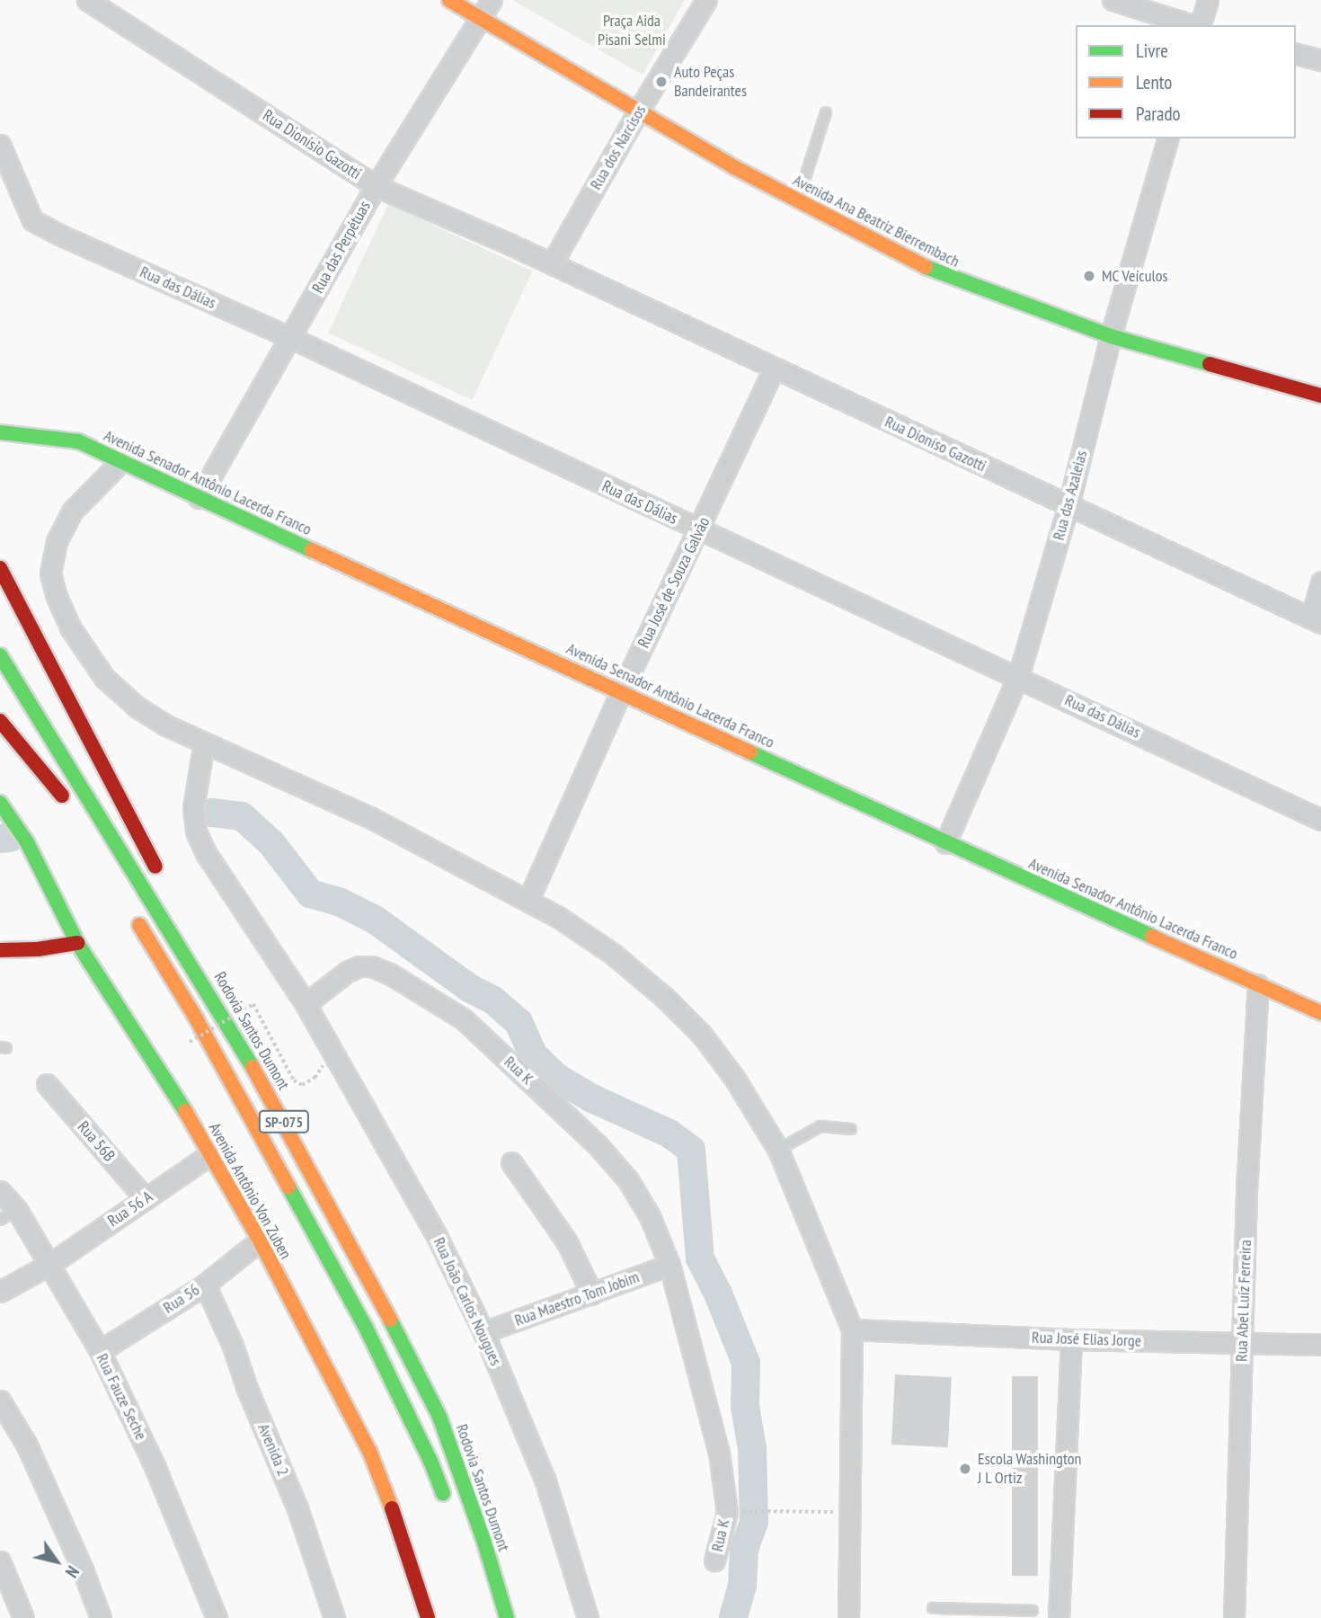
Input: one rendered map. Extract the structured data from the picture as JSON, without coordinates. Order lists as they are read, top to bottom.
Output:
{
  "streets": {
    "main road": [
      "Avenida Ana Beatriz Bierrembach",
      "Avenida Senador Antônio Lacerda Franco",
      "Rodovia Santos Dumont",
      "SP-075",
      "Avenida Antônio Von Zuben"
    ],
    "street": [
      "Rua Dionísio Gazotti",
      "Rua dos Narcisos",
      "Rua das Perpétuas",
      "Rua das Dálias",
      "Rua Dioníso Gazotti",
      "Rua das Azaleias",
      "Rua José de Souza Galvão",
      "Rua K",
      "Rua 56B",
      "Rua 56 A",
      "Rua 56",
      "Rua Maestro Tom Jobim",
      "Rua Abel Luíz Ferreira",
      "Rua João Carlos Nougues",
      "Rua José Elias Jorge",
      "Rua Fauze Seche",
      "Avenida 2"
    ]
  },
  "crossings": [
    ["Rua Dionísio Gazotti", "Rua dos Narcisos"],
    ["Rua Dionísio Gazotti", "Rua das Perpétuas"],
    ["Rua Dionísio Gazotti", "Rua Dioníso Gazotti"],
    ["Rua dos Narcisos", "Avenida Ana Beatriz Bierrembach"],
    ["Rua dos Narcisos", "Rua Dioníso Gazotti"],
    ["Avenida Ana Beatriz Bierrembach", "Rua das Perpétuas"],
    ["Avenida Ana Beatriz Bierrembach", "Rua das Azaleias"],
    ["Rua das Perpétuas", "Rua das Dálias"],
    ["Rua das Perpétuas", "Avenida Senador Antônio Lacerda Franco"],
    ["Rua das Dálias", "Rua das Azaleias"],
    ["Rua das Dálias", "Rua José de Souza Galvão"],
    ["Rua Dioníso Gazotti", "Rua das Azaleias"],
    ["Rua Dioníso Gazotti", "Rua José de Souza Galvão"],
    ["Avenida Senador Antônio Lacerda Franco", "Rua das Azaleias"],
    ["Avenida Senador Antônio Lacerda Franco", "Rua José de Souza Galvão"],
    ["Avenida Senador Antônio Lacerda Franco", "Rua Abel Luíz Ferreira"],
    ["Rua K", "Rua Maestro Tom Jobim"],
    ["Rua K", "Rua João Carlos Nougues"],
    ["Rua 56B", "Rua 56 A"],
    ["Avenida Antônio Von Zuben", "Rua 56 A"],
    ["Avenida Antônio Von Zuben", "Rua 56"],
    ["Rua 56 A", "Rua Fauze Seche"],
    ["Rua 56", "Rua Fauze Seche"],
    ["Rua 56", "Avenida 2"],
    ["Rua Maestro Tom Jobim", "Rua João Carlos Nougues"],
    ["Rua Abel Luíz Ferreira", "Rua José Elias Jorge"]
  ],
  "parks": ["Praça Aida Pisani Selmi"],
  "places": ["Auto Peças Bandeirantes", "MC Veículos", "Escola Washington J L Ortiz"],
  "legend": ["Livre", "Lento", "Parado"],
  "north": "bottom right"
}
